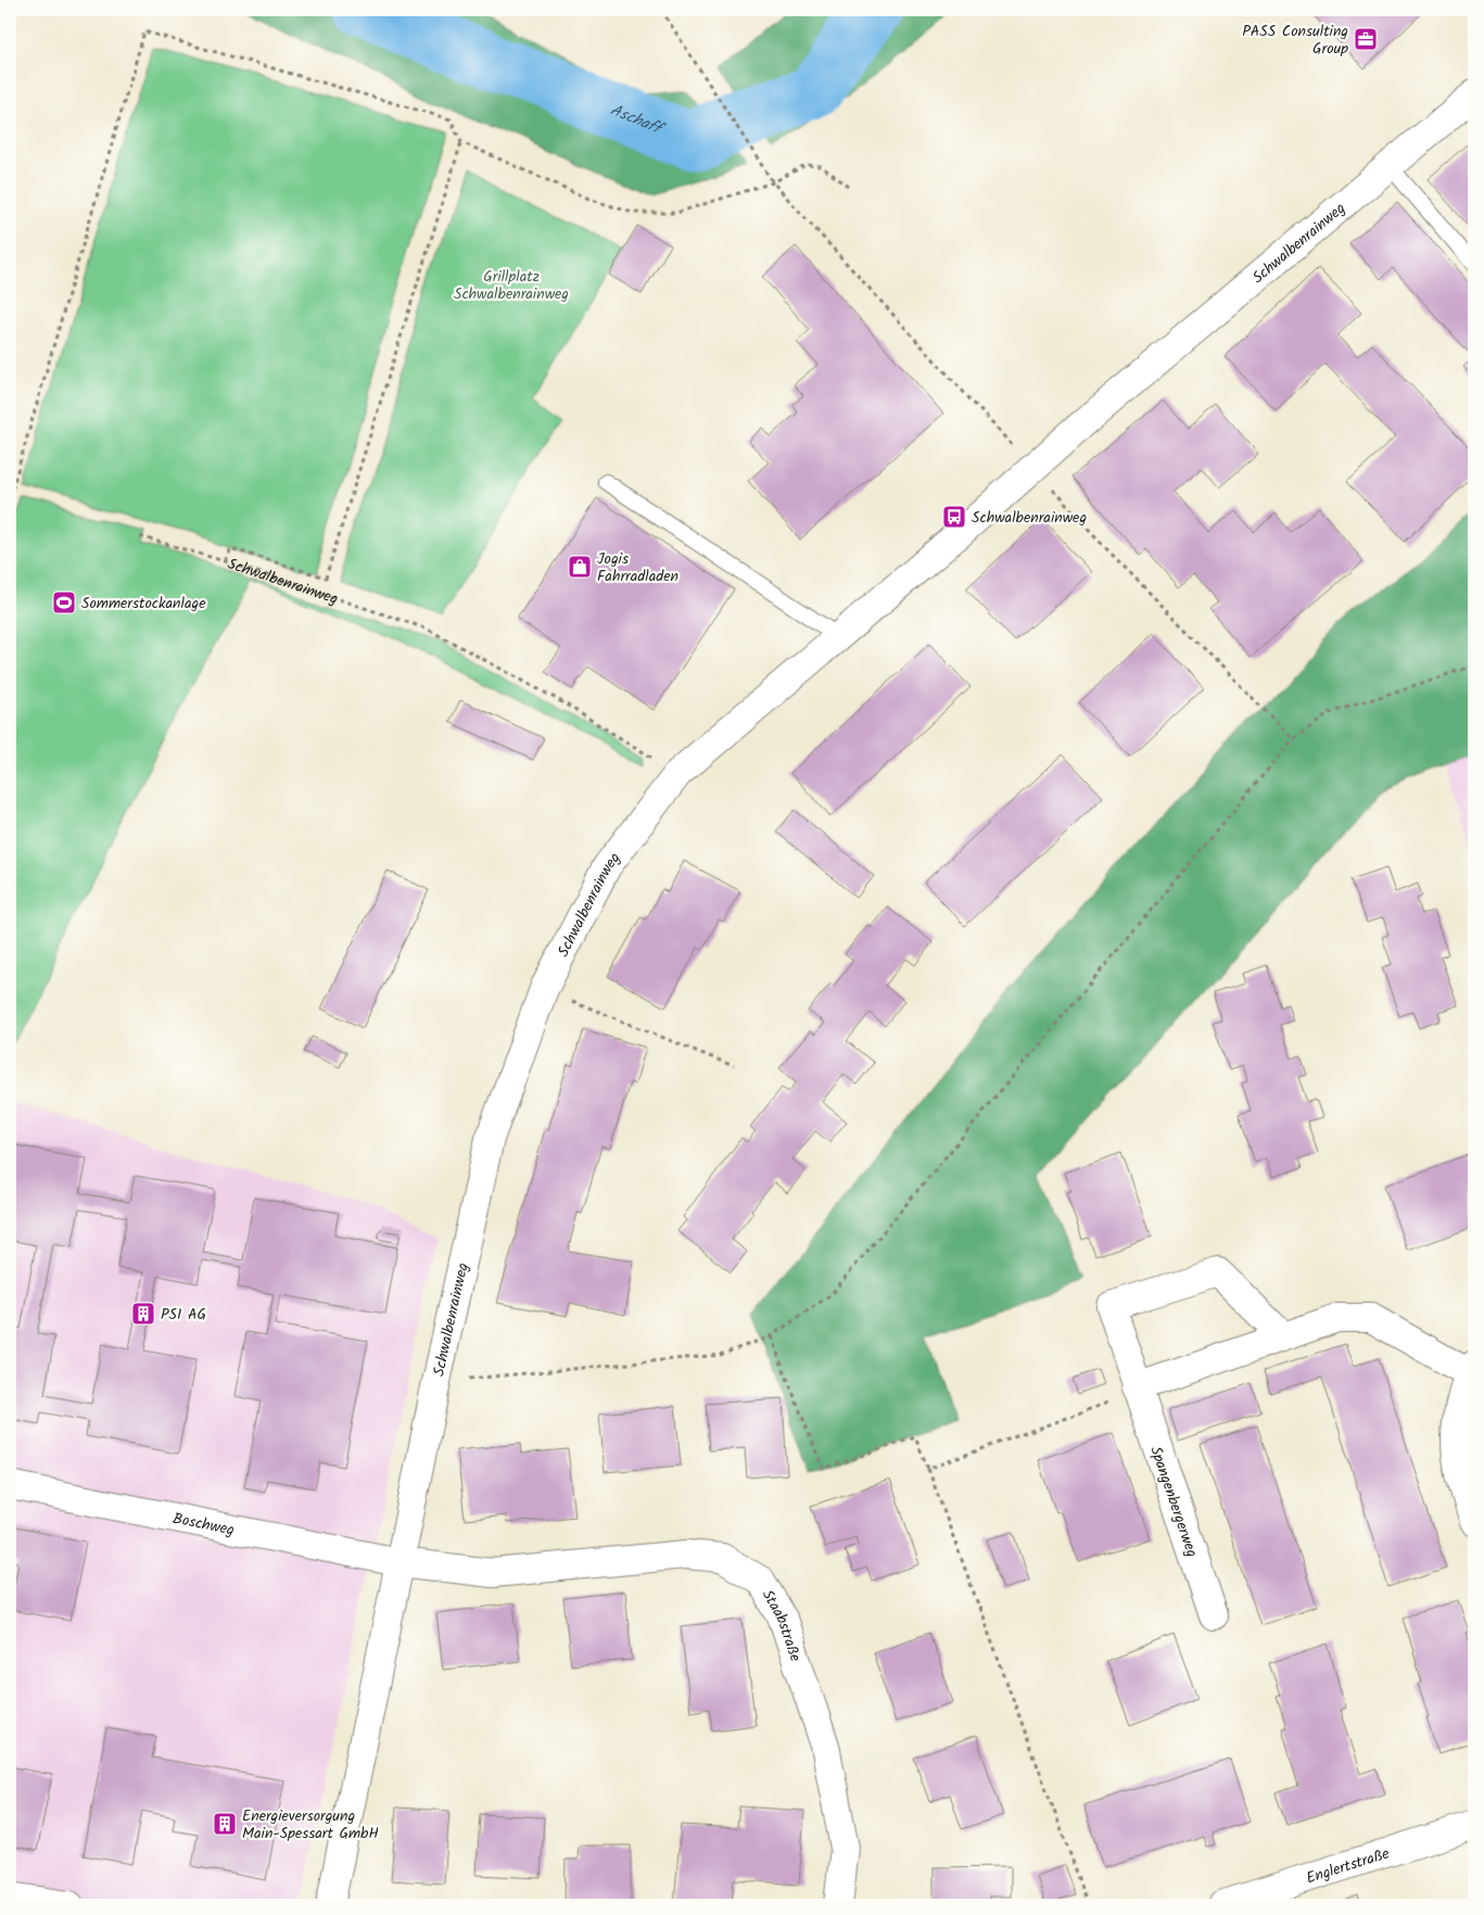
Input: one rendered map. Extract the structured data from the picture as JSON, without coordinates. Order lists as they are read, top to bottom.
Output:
{
  "streets": {
    "street": [
      "Schwalbenrainweg",
      "Spangenbergerweg",
      "Boschweg",
      "Staabstraße",
      "Englertstraße"
    ]
  },
  "crossings": [
    ["Schwalbenrainweg", "Boschweg"],
    ["Schwalbenrainweg", "Staabstraße"],
    ["Boschweg", "Staabstraße"]
  ],
  "water": ["Aschaff"],
  "parks": ["Grillplatz Schwalbenrainweg"],
  "places": {
    "office": ["PASS Consulting Group"],
    "bus stop": ["Schwalbenrainweg"],
    "shop": ["Jogis Fahrradladen"],
    "sports": ["Sommerstockanlage"],
    "building": ["PSI AG", "Energieversorgung Main-Spessart GmbH"]
  }
}
